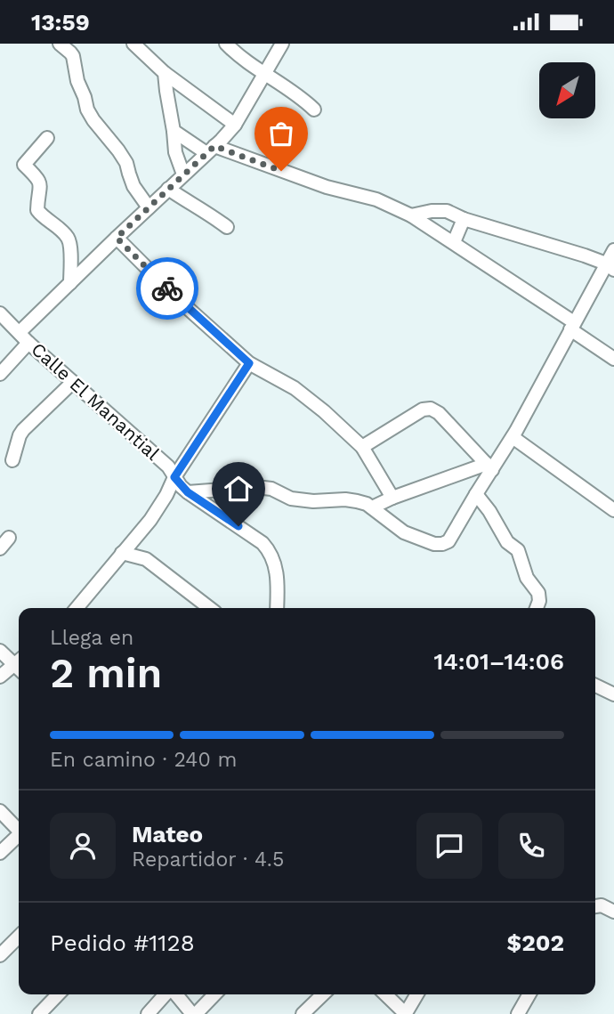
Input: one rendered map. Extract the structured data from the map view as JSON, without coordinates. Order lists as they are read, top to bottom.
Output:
{
  "streets": {
    "street": ["Calle El Manantial"]
  },
  "north": "bottom left",
  "page": {
    "status": "13:59",
    "heading": ["2 min", "Llega en", "14:01–14:06"],
    "panel": [
      "Mateo",
      "Repartidor · 4.5",
      "Pedido #1128",
      "$202"
    ],
    "bar": "En camino · 240 m"
  }
}
